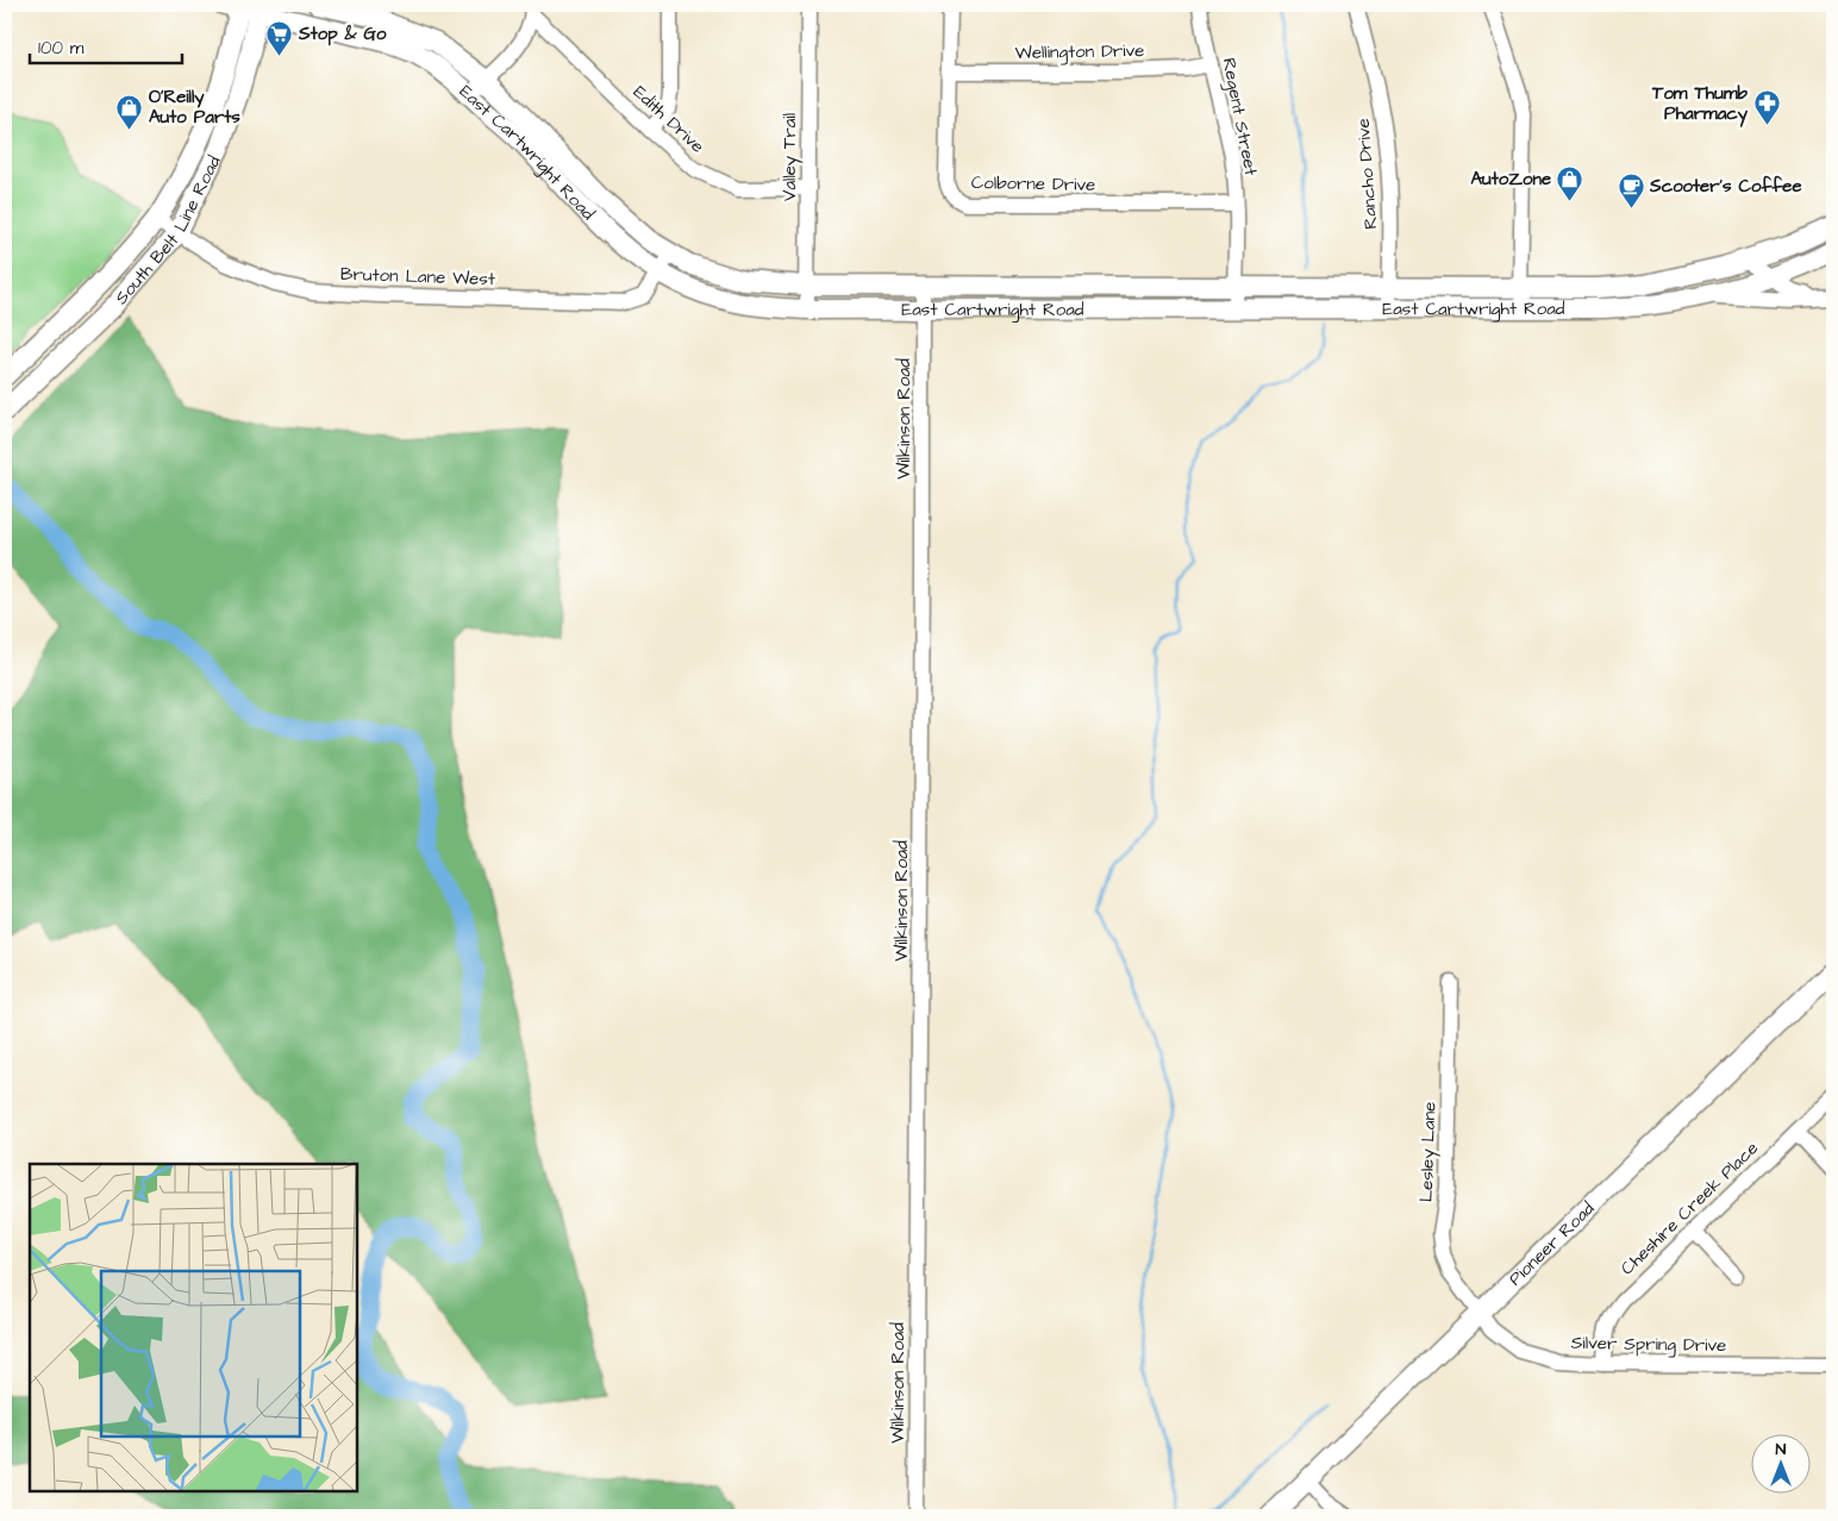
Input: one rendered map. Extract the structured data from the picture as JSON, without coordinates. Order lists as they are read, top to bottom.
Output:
{
  "streets": {
    "main road": ["East Cartwright Road", "South Belt Line Road", "Pioneer Road"],
    "street": [
      "Wellington Drive",
      "Regent Street",
      "Edith Drive",
      "Valley Trail",
      "Rancho Drive",
      "Colborne Drive",
      "Bruton Lane West",
      "Wilkinson Road",
      "Lesley Lane",
      "Cheshire Creek Place",
      "Silver Spring Drive"
    ]
  },
  "crossings": [
    ["Wellington Drive", "Regent Street"],
    ["Wellington Drive", "Colborne Drive"],
    ["Regent Street", "East Cartwright Road"],
    ["Regent Street", "Colborne Drive"],
    ["Edith Drive", "Valley Trail"],
    ["East Cartwright Road", "Valley Trail"],
    ["East Cartwright Road", "Rancho Drive"],
    ["East Cartwright Road", "South Belt Line Road"],
    ["East Cartwright Road", "Bruton Lane West"],
    ["East Cartwright Road", "Wilkinson Road"],
    ["South Belt Line Road", "Bruton Lane West"],
    ["Lesley Lane", "Pioneer Road"],
    ["Lesley Lane", "Silver Spring Drive"],
    ["Cheshire Creek Place", "Silver Spring Drive"],
    ["Pioneer Road", "Silver Spring Drive"]
  ],
  "places": {
    "supermarket": ["Stop & Go"],
    "pharmacy": ["Tom Thumb Pharmacy"],
    "shop": ["O'Reilly Auto Parts", "AutoZone"],
    "cafe": ["Scooter's Coffee"]
  },
  "scale_bar": "100 m",
  "north": "top"
}
